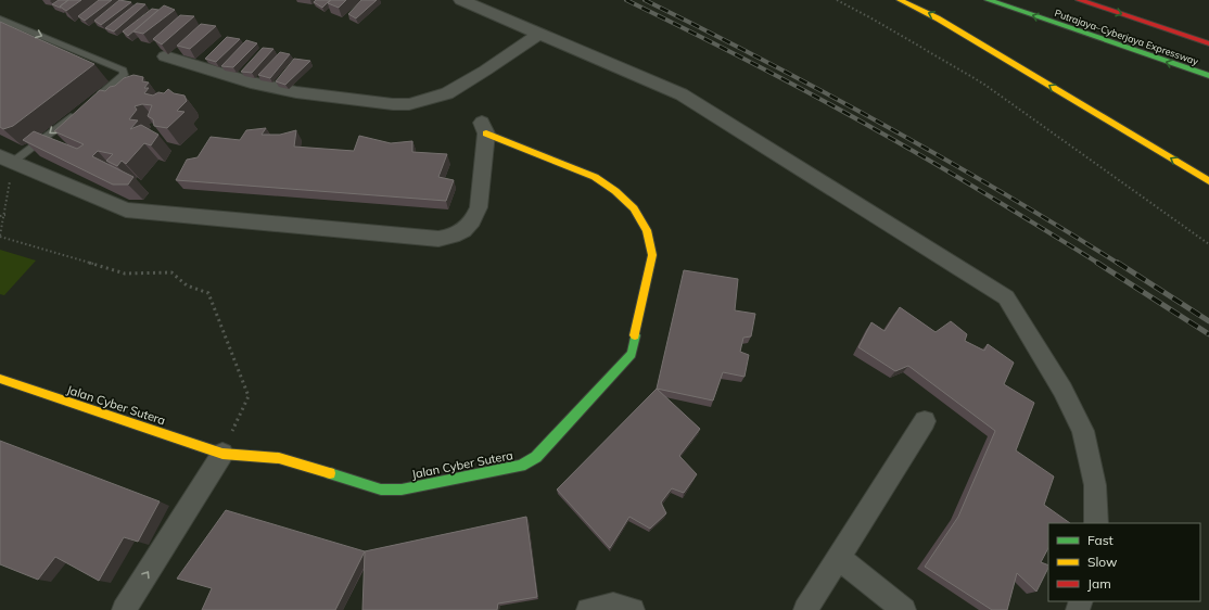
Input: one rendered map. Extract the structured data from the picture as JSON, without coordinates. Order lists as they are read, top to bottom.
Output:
{
  "streets": {
    "main road": ["Putrajaya–Cyberjaya Expressway", "Jalan Cyber Sutera"]
  },
  "legend": ["Fast", "Slow", "Jam"]
}
